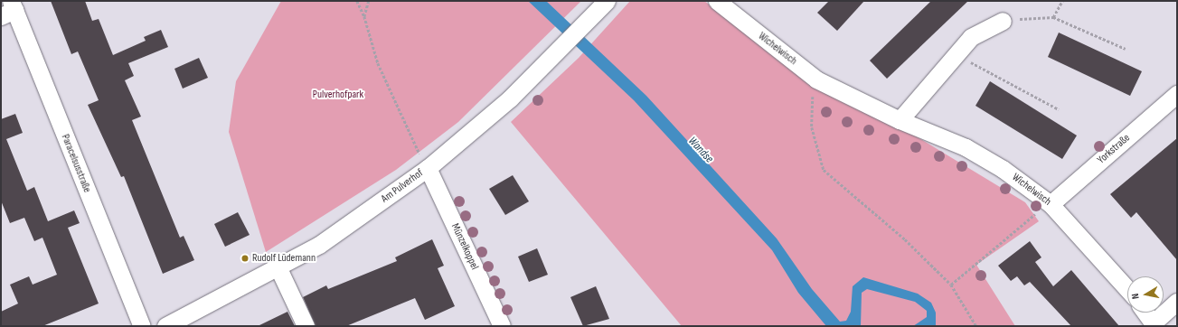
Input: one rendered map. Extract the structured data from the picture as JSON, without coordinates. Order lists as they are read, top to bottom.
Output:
{
  "streets": {
    "street": [
      "Wichelwisch",
      "Yorkstraße",
      "Paracelsusstraße",
      "Am Pulverhof",
      "Münzelkoppel"
    ]
  },
  "crossings": [
    ["Wichelwisch", "Yorkstraße"],
    ["Am Pulverhof", "Münzelkoppel"]
  ],
  "water": ["Wandse"],
  "parks": ["Pulverhofpark"],
  "places": ["Rudolf Lüdemann"],
  "north": "left"
}
